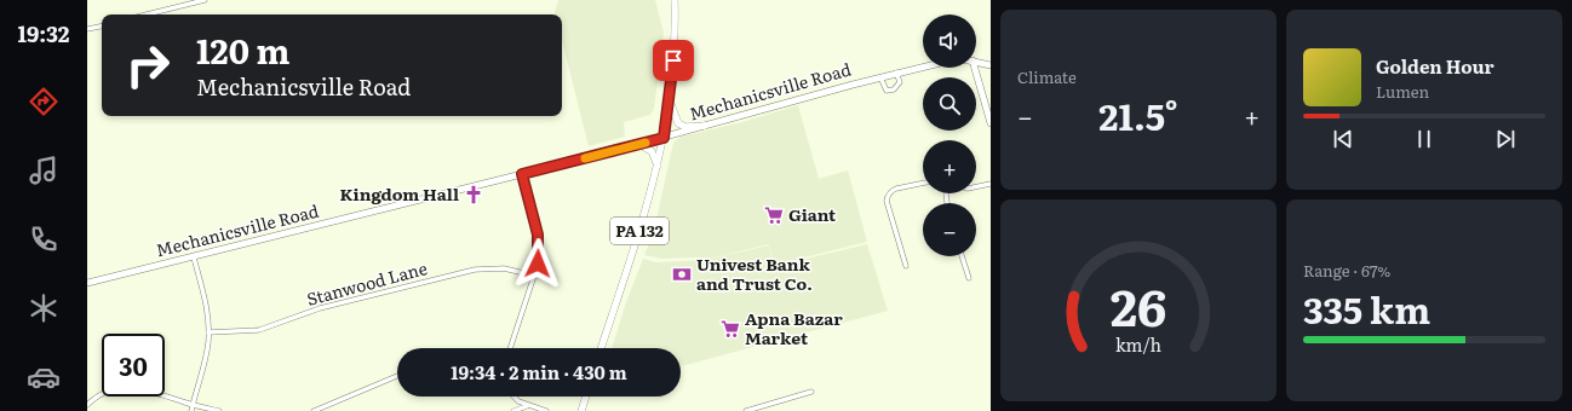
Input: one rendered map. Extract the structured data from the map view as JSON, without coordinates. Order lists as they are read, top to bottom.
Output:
{
  "streets": {
    "main road": ["PA 132"],
    "street": ["Mechanicsville Road", "Stanwood Lane"]
  },
  "crossings": [
    ["Mechanicsville Road", "PA 132"]
  ],
  "places": {
    "church": ["Kingdom Hall"],
    "supermarket": ["Giant", "Apna Bazar Market"],
    "bank": ["Univest Bank and Trust Co."]
  },
  "page": {
    "tabs": "19:32",
    "tile": [
      "Climate",
      ["Range · 67%", "335 km"]
    ],
    "map_buttons": ["+", "−"],
    "turn": ["120 m", "Mechanicsville Road"],
    "song": ["Golden Hour", "Lumen"],
    "heat": ["−", "21.5°", "+"],
    "limit": "30",
    "trip": "19:34 · 2 min · 430 m",
    "gauge": ["26", "km/h"]
  }
}
